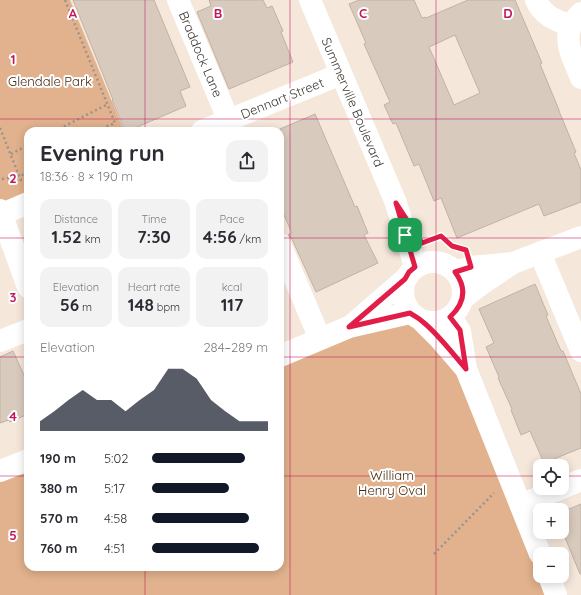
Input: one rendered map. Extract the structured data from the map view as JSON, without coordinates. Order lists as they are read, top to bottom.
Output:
{
  "streets": {
    "street": ["Braddock Lane", "Dennart Street", "Summerville Boulevard"]
  },
  "crossings": [
    ["Braddock Lane", "Dennart Street"],
    ["Dennart Street", "Summerville Boulevard"]
  ],
  "parks": ["Glendale Park", "William Henry Oval"],
  "page": {
    "heading": ["Evening run", "18:36 · 8 × 190 m"],
    "stats": [
      ["Distance", "1.52 km"],
      ["Time", "7:30"],
      ["Pace", "4:56 /km"],
      ["Elevation", "56 m"],
      ["Heart rate", "148 bpm"],
      ["kcal", "117"]
    ],
    "chart": ["Elevation", "284–289 m"],
    "list": [
      {
        "name": "190 m",
        "note": "5:02"
      },
      {
        "name": "380 m",
        "note": "5:17"
      },
      {
        "name": "570 m",
        "note": "4:58"
      },
      {
        "name": "760 m",
        "note": "4:51"
      }
    ],
    "map_buttons": ["+", "−"]
  },
  "grid": {
    "columns": [
      "A",
      "B",
      "C",
      "D"
    ],
    "rows": [
      "1",
      "2",
      "3",
      "4",
      "5"
    ]
  }
}
